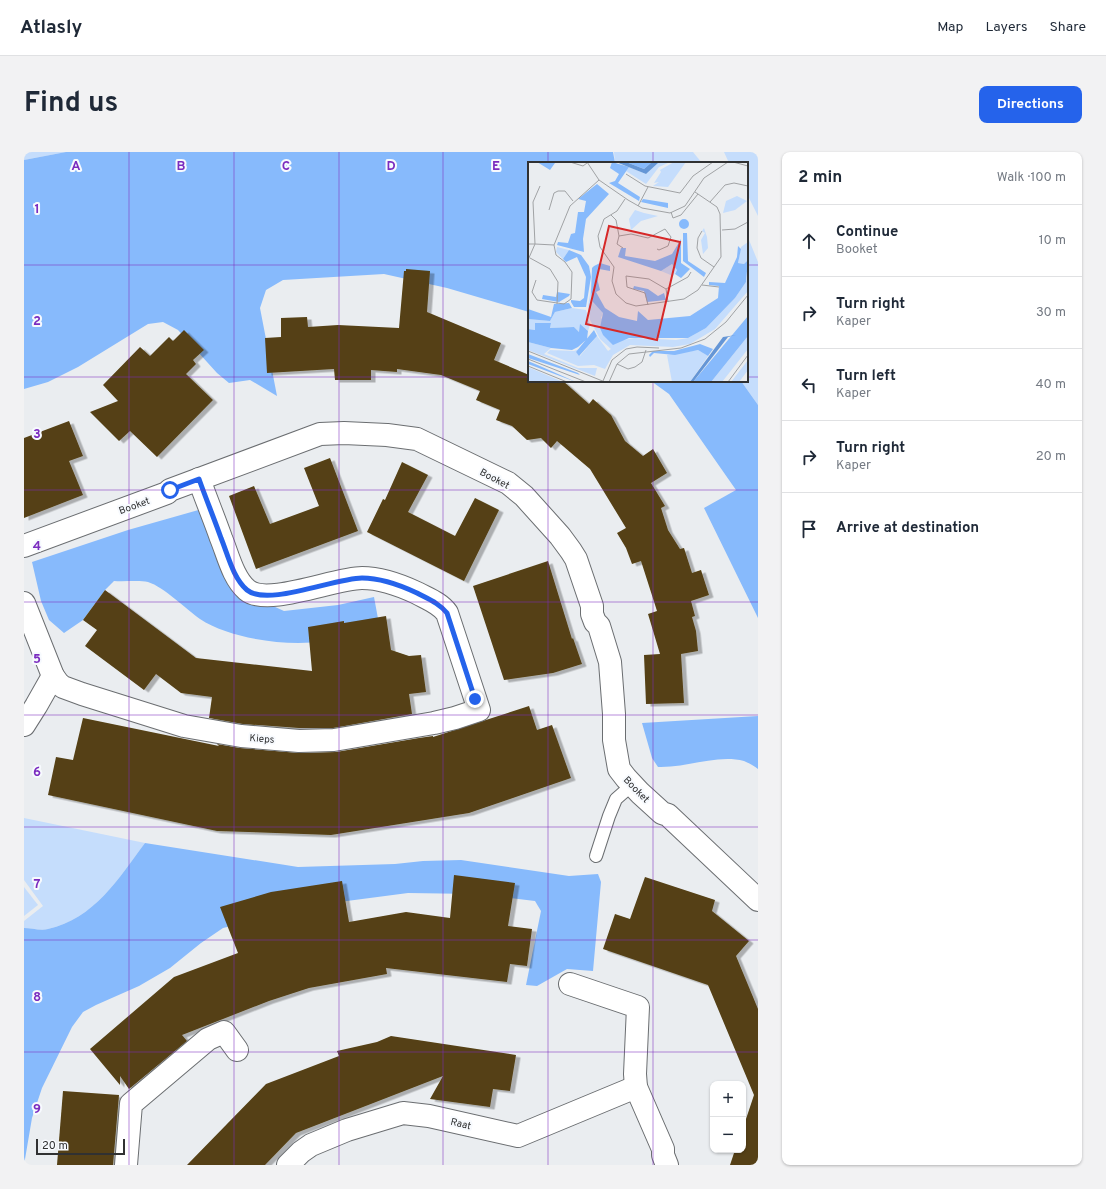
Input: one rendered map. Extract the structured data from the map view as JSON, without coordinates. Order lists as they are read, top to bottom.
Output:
{
  "streets": {
    "street": ["Booket", "Kieps", "Raat"]
  },
  "crossings": [
    ["Booket", "Kieps"]
  ],
  "scale_bar": "20 m",
  "page": {
    "header": "Atlasly",
    "nav": ["Map", "Layers", "Share"],
    "title": "Find us",
    "buttons": "Directions",
    "heading": ["2 min", "Walk · 100 m"],
    "list": [
      ["Continue", "Booket", "10 m"],
      ["Turn right", "Kaper", "30 m"],
      ["Turn left", "Kaper", "40 m"],
      ["Turn right", "Kaper", "20 m"],
      "Arrive at destination"
    ],
    "map_buttons": ["+", "−"],
    "scale": "20 m"
  },
  "grid": {
    "columns": [
      "A",
      "B",
      "C",
      "D",
      "E"
    ],
    "rows": [
      "1",
      "2",
      "3",
      "4",
      "5",
      "6",
      "7",
      "8",
      "9"
    ]
  }
}
